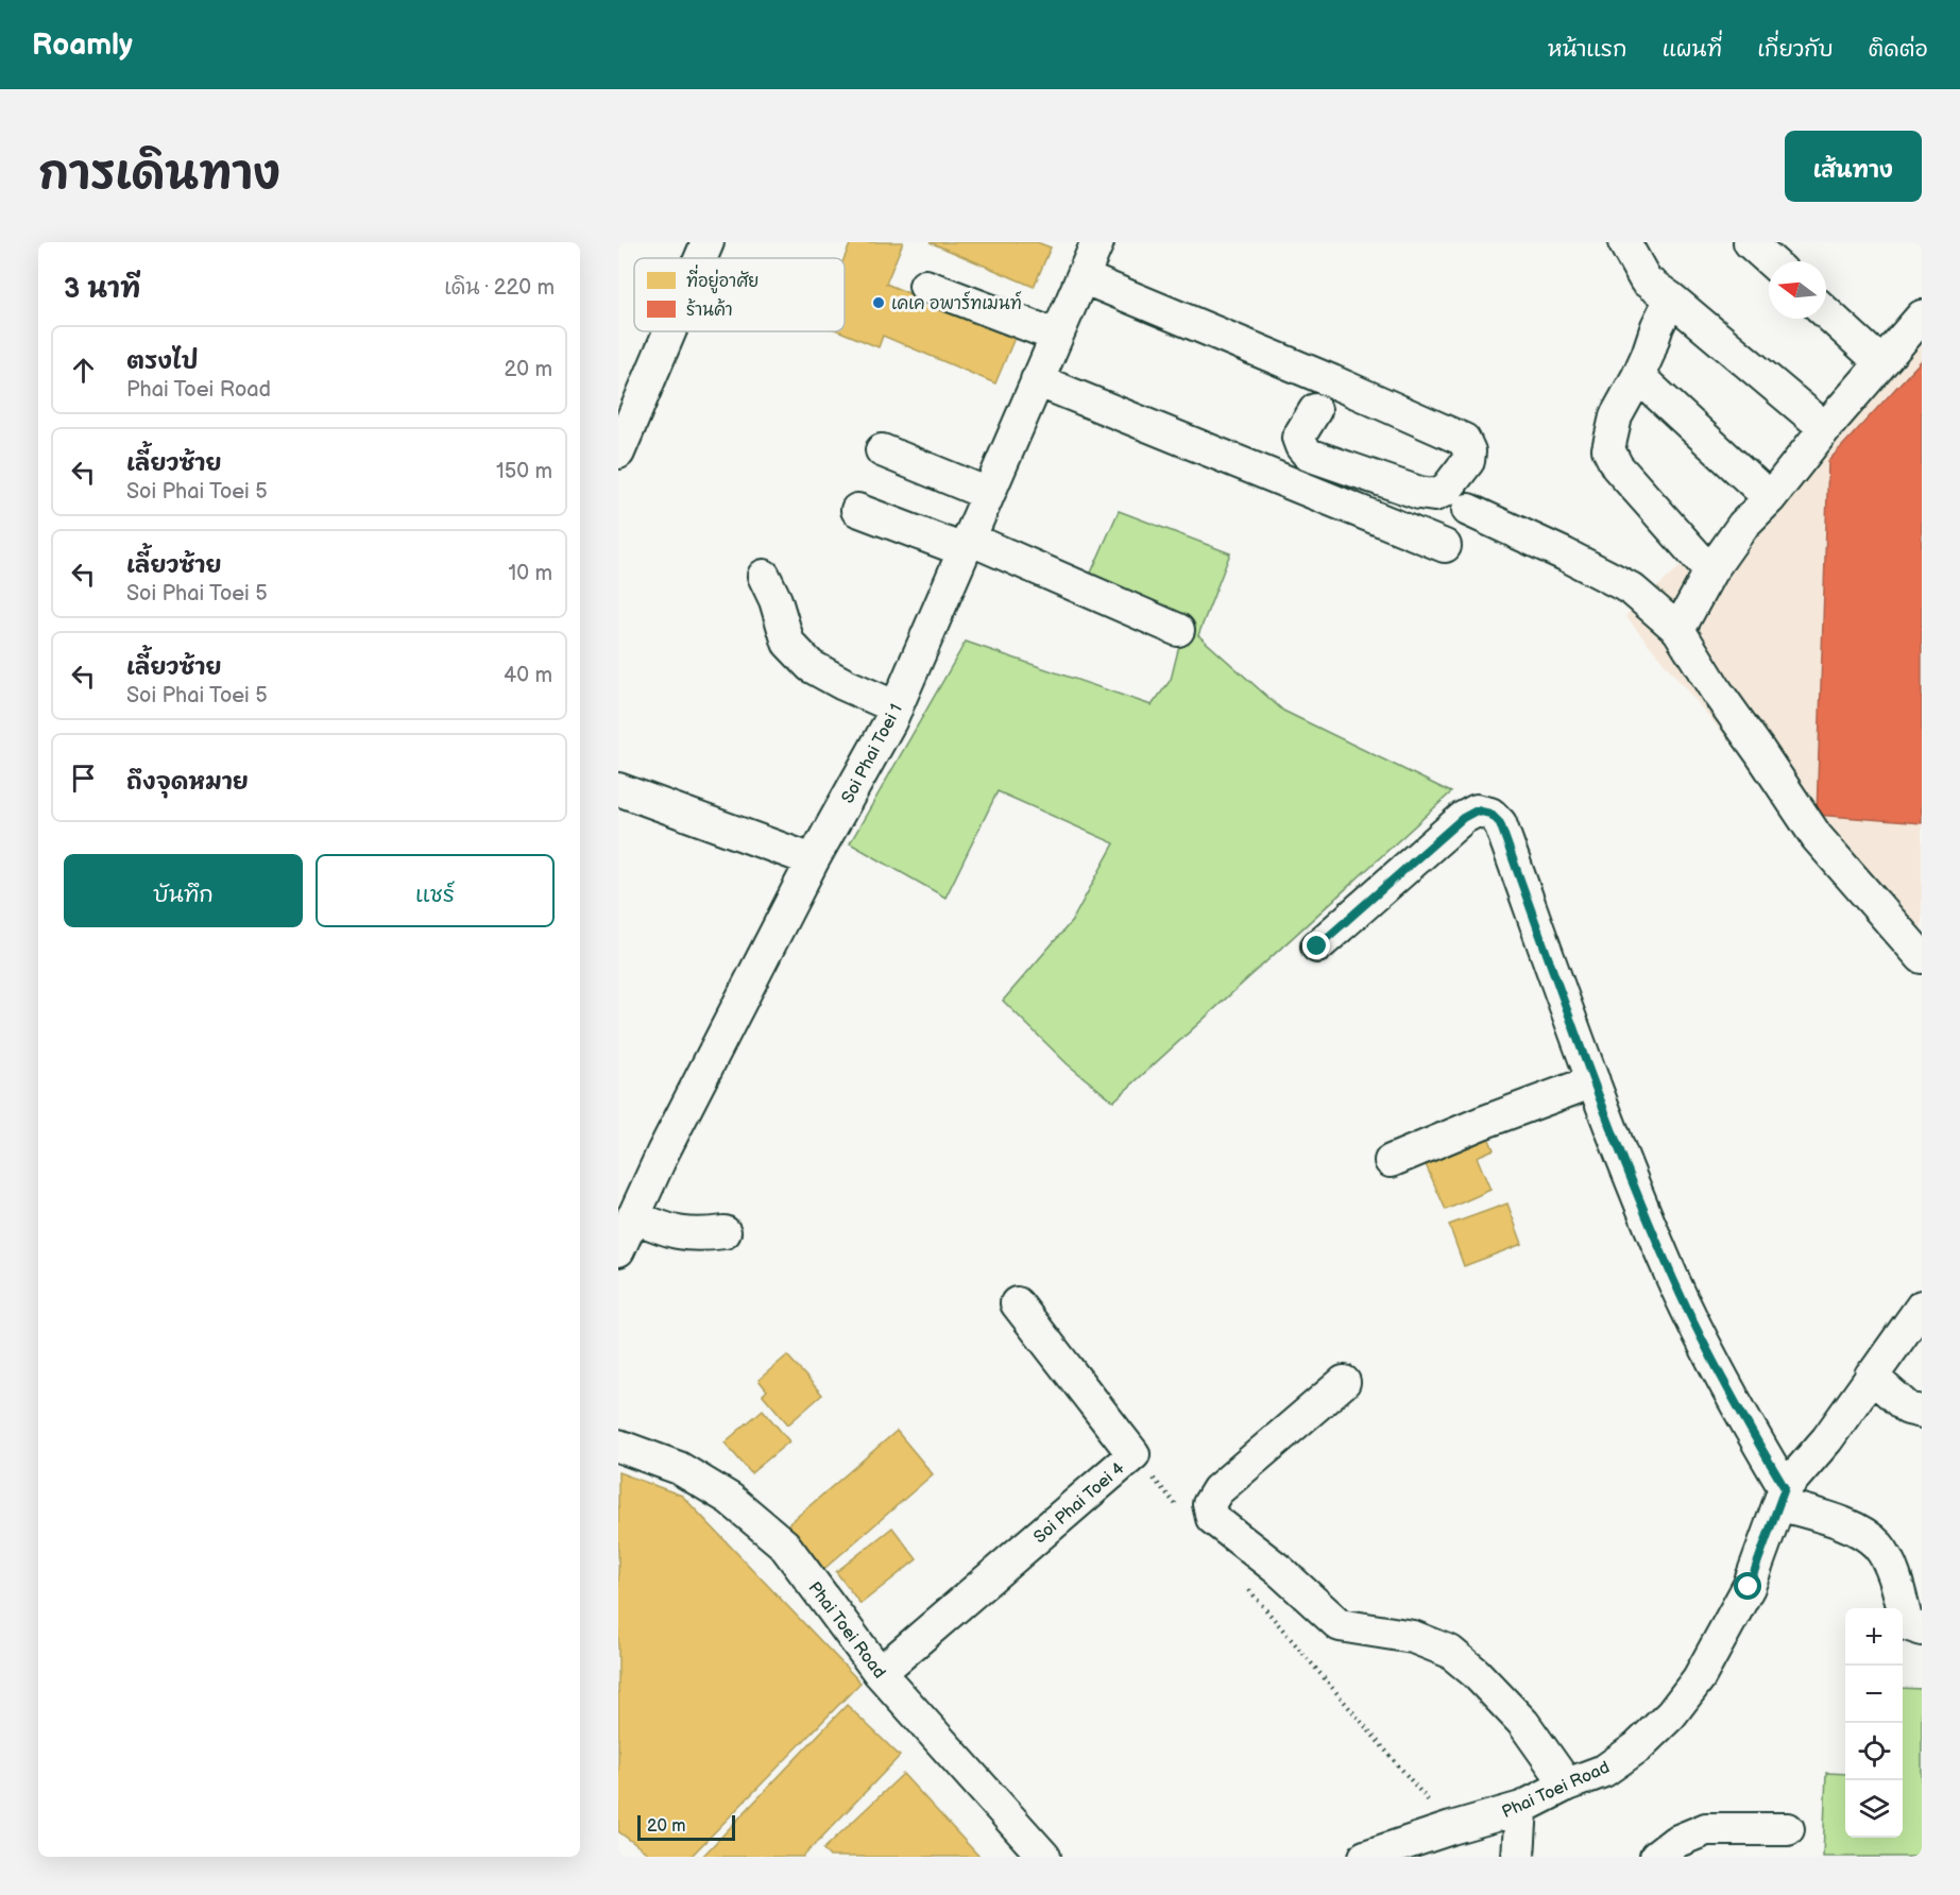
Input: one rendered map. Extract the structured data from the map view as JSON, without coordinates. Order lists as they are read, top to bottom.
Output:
{
  "streets": {
    "street": ["Soi Phai Toei 1", "Soi Phai Toei 4", "Phai Toei Road"]
  },
  "crossings": [
    ["Soi Phai Toei 4", "Phai Toei Road"]
  ],
  "places": ["เคเค อพาร์ทเมนท์"],
  "legend": ["ที่อยู่อาศัย", "ร้านค้า"],
  "scale_bar": "20 m",
  "north": "left",
  "page": {
    "header": "Roamly",
    "nav": [
      "หน้าแรก",
      "แผนที่",
      "เกี่ยวกับ",
      "ติดต่อ"
    ],
    "title": "การเดินทาง",
    "buttons": [
      "เส้นทาง",
      ["บันทึก", "แชร์"]
    ],
    "heading": ["3 นาที", "เดิน · 220 m"],
    "list": [
      ["ตรงไป", "Phai Toei Road", "20 m"],
      ["เลี้ยวซ้าย", "Soi Phai Toei 5", "150 m"],
      ["เลี้ยวซ้าย", "Soi Phai Toei 5", "10 m"],
      ["เลี้ยวซ้าย", "Soi Phai Toei 5", "40 m"],
      "ถึงจุดหมาย"
    ],
    "map_buttons": ["+", "−"],
    "scale": "20 m"
  }
}
